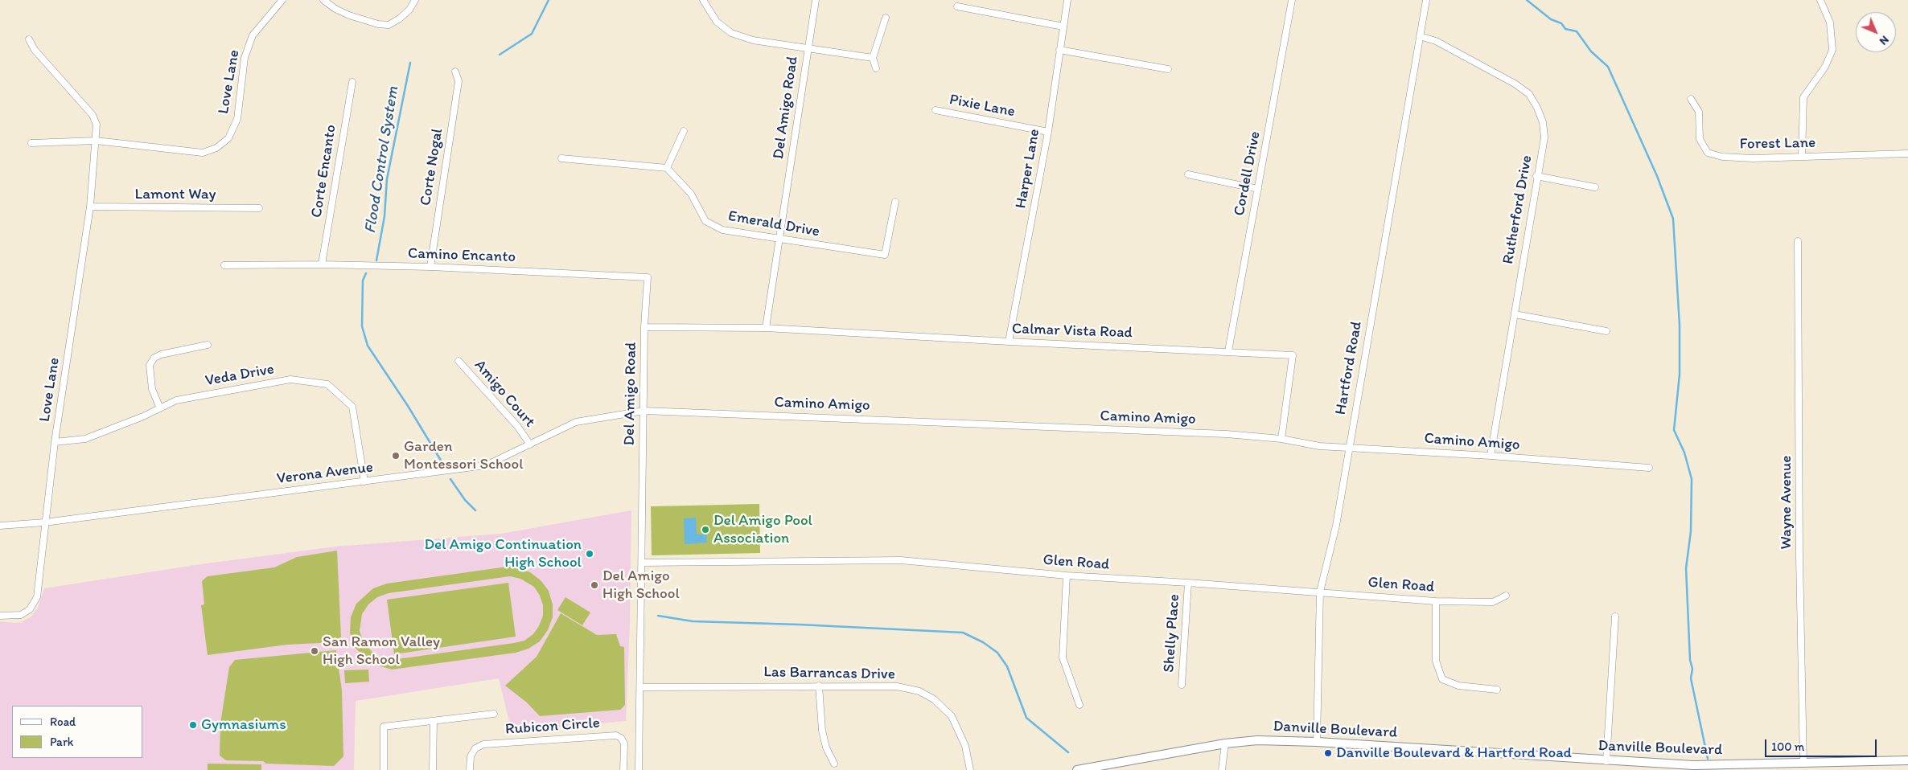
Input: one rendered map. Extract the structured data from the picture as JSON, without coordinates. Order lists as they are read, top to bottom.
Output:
{
  "streets": {
    "main road": ["Danville Boulevard"],
    "street": [
      "Love Lane",
      "Pixie Lane",
      "Del Amigo Road",
      "Forest Lane",
      "Corte Nogal",
      "Harper Lane",
      "Corte Encanto",
      "Cordell Drive",
      "Lamont Way",
      "Rutherford Drive",
      "Emerald Drive",
      "Camino Encanto",
      "Calmar Vista Road",
      "Hartford Road",
      "Veda Drive",
      "Amigo Court",
      "Camino Amigo",
      "Verona Avenue",
      "Wayne Avenue",
      "Glen Road",
      "Shelly Place",
      "Las Barrancas Drive",
      "Rubicon Circle"
    ]
  },
  "crossings": [
    ["Love Lane", "Lamont Way"],
    ["Love Lane", "Veda Drive"],
    ["Love Lane", "Verona Avenue"],
    ["Pixie Lane", "Harper Lane"],
    ["Del Amigo Road", "Emerald Drive"],
    ["Del Amigo Road", "Camino Encanto"],
    ["Del Amigo Road", "Calmar Vista Road"],
    ["Del Amigo Road", "Camino Amigo"],
    ["Del Amigo Road", "Verona Avenue"],
    ["Del Amigo Road", "Glen Road"],
    ["Del Amigo Road", "Las Barrancas Drive"],
    ["Corte Nogal", "Camino Encanto"],
    ["Harper Lane", "Calmar Vista Road"],
    ["Corte Encanto", "Camino Encanto"],
    ["Cordell Drive", "Calmar Vista Road"],
    ["Rutherford Drive", "Hartford Road"],
    ["Rutherford Drive", "Camino Amigo"],
    ["Calmar Vista Road", "Camino Amigo"],
    ["Hartford Road", "Camino Amigo"],
    ["Hartford Road", "Glen Road"],
    ["Hartford Road", "Danville Boulevard"],
    ["Veda Drive", "Verona Avenue"],
    ["Amigo Court", "Verona Avenue"],
    ["Camino Amigo", "Verona Avenue"],
    ["Wayne Avenue", "Danville Boulevard"],
    ["Glen Road", "Shelly Place"]
  ],
  "water": ["Flood Control System"],
  "places": [
    "Garden Montessori School",
    "Del Amigo Pool Association",
    "Del Amigo Continuation High School",
    "Del Amigo High School",
    "San Ramon Valley High School",
    "Gymnasiums",
    "Danville Boulevard & Hartford Road"
  ],
  "legend": ["Road", "Park"],
  "scale_bar": "100 m",
  "north": "bottom right"
}
